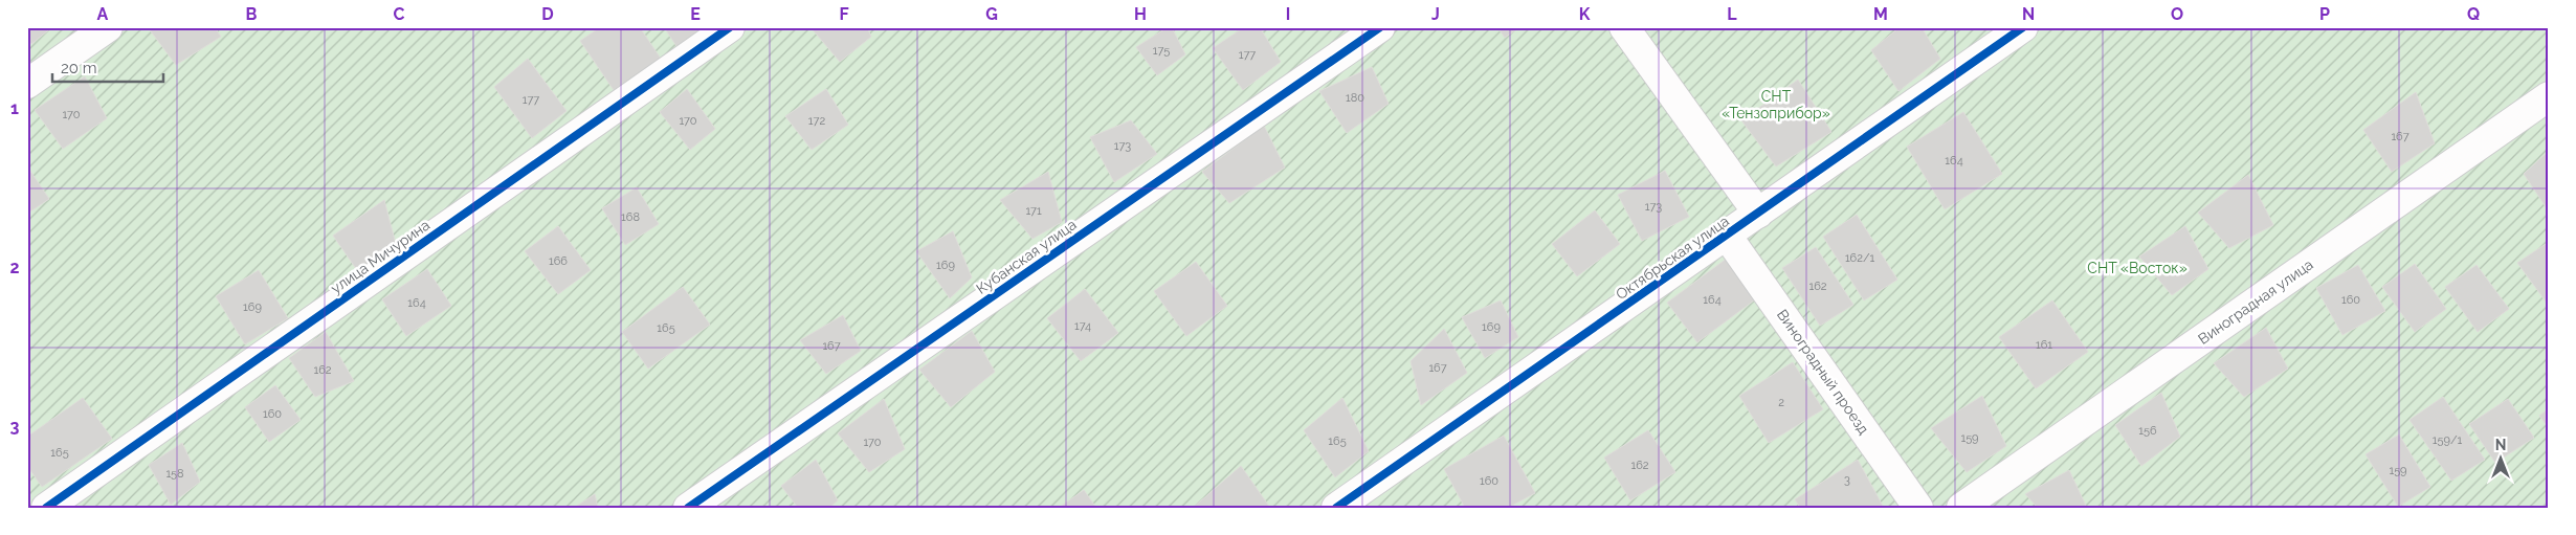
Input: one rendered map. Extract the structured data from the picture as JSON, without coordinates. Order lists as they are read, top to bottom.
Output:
{
  "streets": {
    "street": [
      "улица Мичурина",
      "Кубанская улица",
      "Октябрьская улица",
      "Виноградная улица",
      "Виноградный проезд"
    ]
  },
  "crossings": [
    ["Октябрьская улица", "Виноградный проезд"]
  ],
  "parks": ["СНТ «Тензоприбор»", "СНТ «Восток»"],
  "house_numbers": [
    "175",
    "177",
    "180",
    "177",
    "170",
    "170",
    "172",
    "167",
    "173",
    "164",
    "173",
    "171",
    "168",
    "162/1",
    "166",
    "169",
    "162",
    "164",
    "160",
    "164",
    "169",
    "174",
    "169",
    "165",
    "161",
    "167",
    "167",
    "162",
    "2",
    "160",
    "156",
    "159",
    "159/1",
    "165",
    "170",
    "165",
    "162",
    "159",
    "158",
    "3",
    "160"
  ],
  "scale_bar": "20 m",
  "north": "top",
  "grid": {
    "columns": [
      "A",
      "B",
      "C",
      "D",
      "E",
      "F",
      "G",
      "H",
      "I",
      "J",
      "K",
      "L",
      "M",
      "N",
      "O",
      "P",
      "Q"
    ],
    "rows": ["1", "2", "3"]
  }
}
